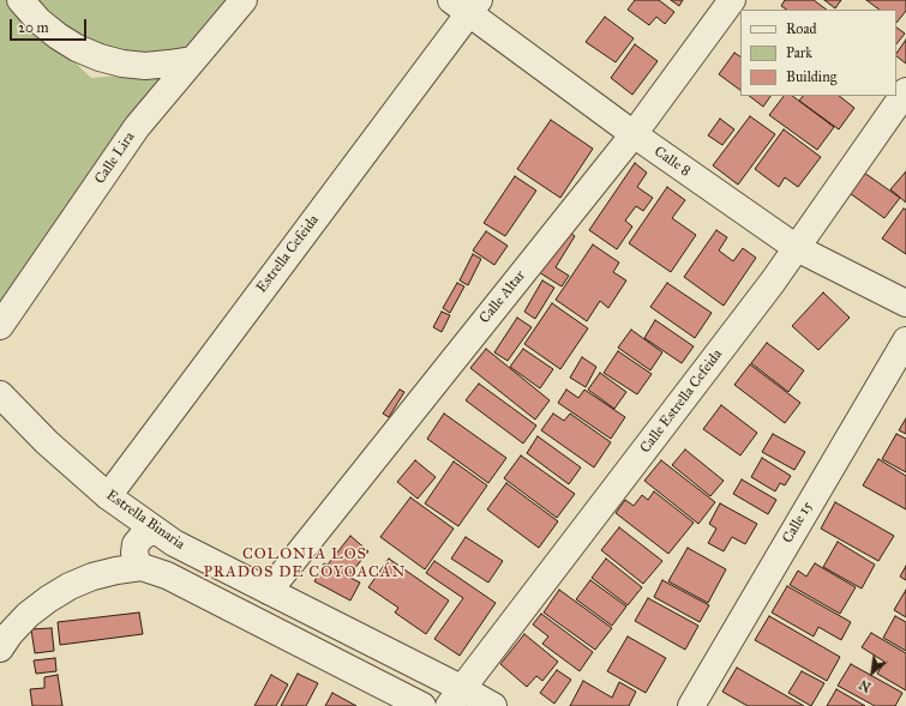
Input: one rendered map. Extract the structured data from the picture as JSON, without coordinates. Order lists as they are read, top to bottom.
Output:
{
  "streets": {
    "street": [
      "Calle Lira",
      "Calle 8",
      "Estrella Cefeida",
      "Calle Altar",
      "Calle Estrella Cefeida",
      "Estrella Binaria",
      "Calle 15"
    ]
  },
  "crossings": [
    ["Calle 8", "Estrella Cefeida"],
    ["Calle 8", "Calle Altar"],
    ["Calle 8", "Calle Estrella Cefeida"],
    ["Estrella Cefeida", "Estrella Binaria"],
    ["Calle Altar", "Estrella Binaria"],
    ["Calle Estrella Cefeida", "Estrella Binaria"]
  ],
  "districts": ["COLONIA LOS PRADOS DE COYOACÁN"],
  "legend": ["Road", "Park", "Building"],
  "scale_bar": "20 m",
  "north": "bottom left"
}
